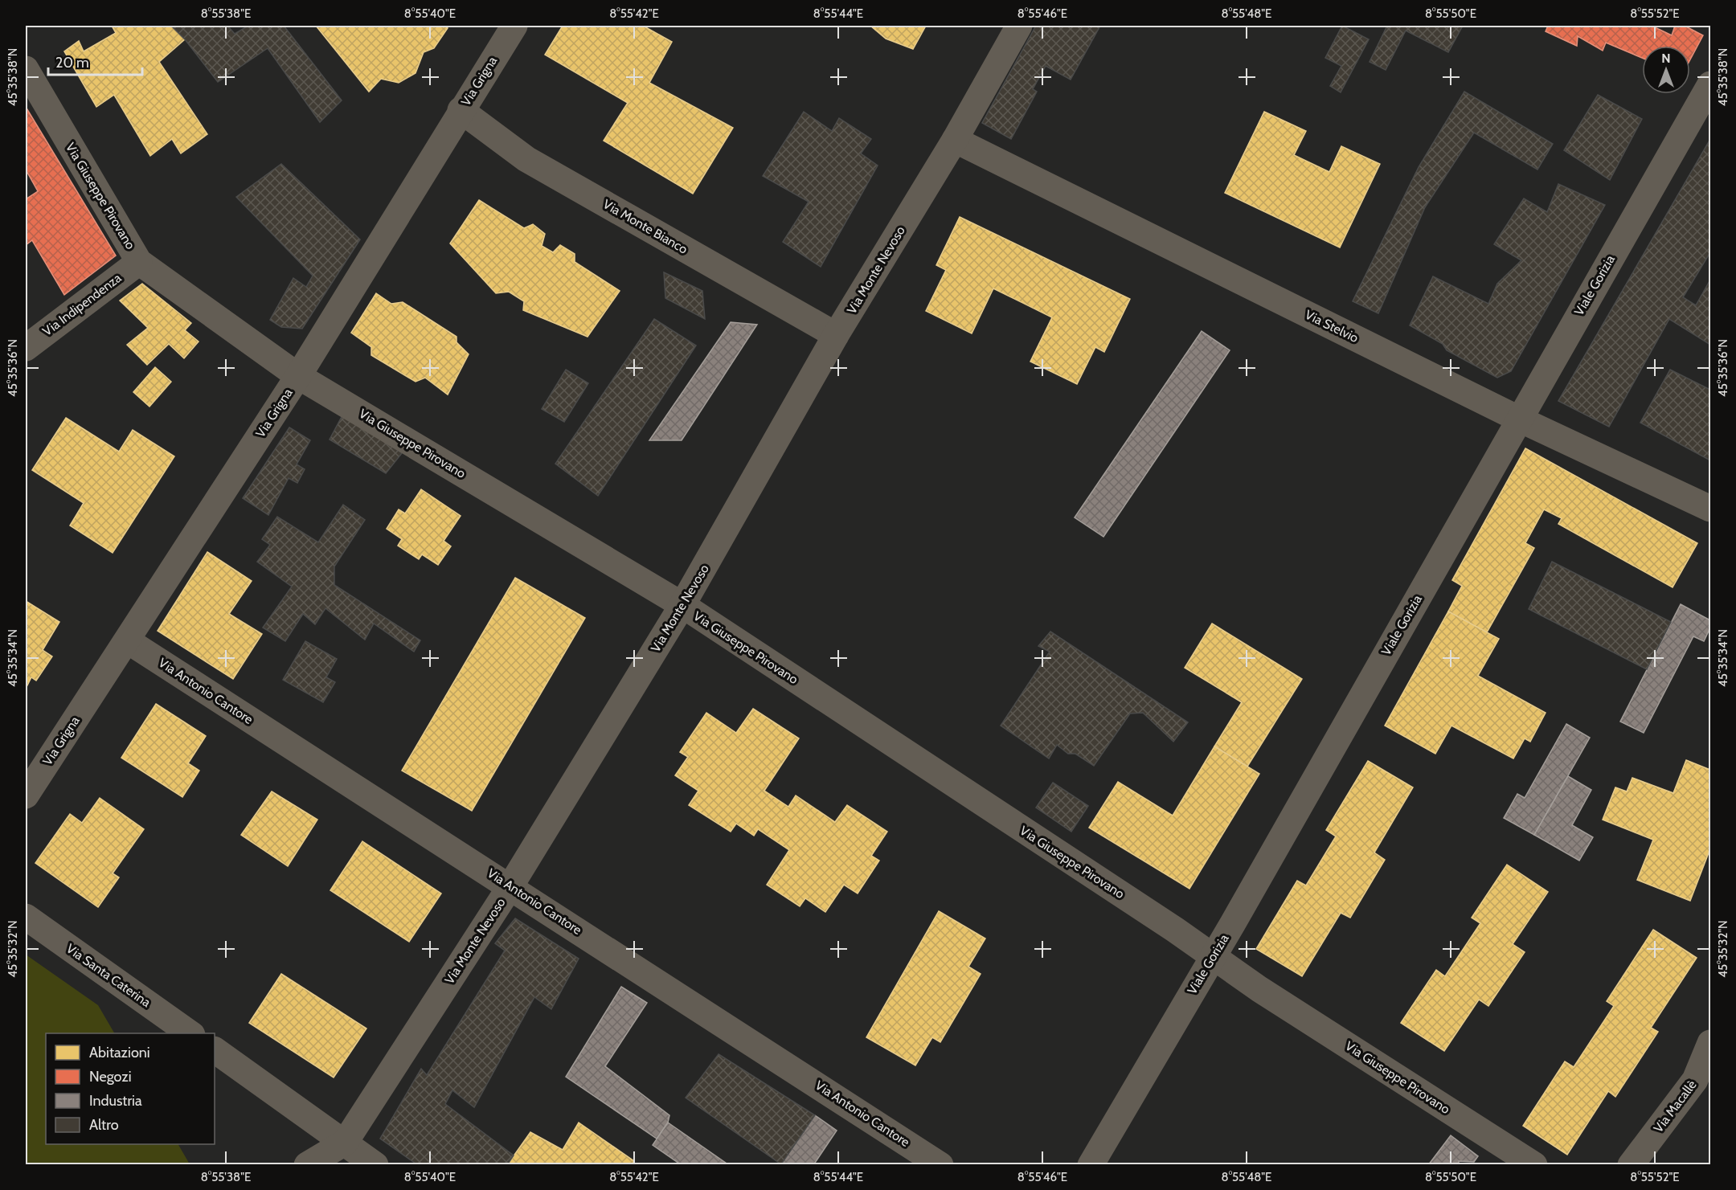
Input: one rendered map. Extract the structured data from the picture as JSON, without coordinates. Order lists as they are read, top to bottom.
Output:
{
  "streets": {
    "street": [
      "Via Grigna",
      "Via Giuseppe Pirovano",
      "Via Monte Bianco",
      "Via Monte Nevoso",
      "Viale Gorizia",
      "Via Indipendenza",
      "Via Stelvio",
      "Via Antonio Cantore",
      "Via Santa Caterina",
      "Via Macallè"
    ]
  },
  "crossings": [
    ["Via Grigna", "Via Giuseppe Pirovano"],
    ["Via Grigna", "Via Monte Bianco"],
    ["Via Grigna", "Via Antonio Cantore"],
    ["Via Giuseppe Pirovano", "Via Monte Nevoso"],
    ["Via Giuseppe Pirovano", "Viale Gorizia"],
    ["Via Giuseppe Pirovano", "Via Indipendenza"],
    ["Via Monte Bianco", "Via Monte Nevoso"],
    ["Via Monte Nevoso", "Via Stelvio"],
    ["Via Monte Nevoso", "Via Antonio Cantore"],
    ["Viale Gorizia", "Via Stelvio"]
  ],
  "legend": [
    "Abitazioni",
    "Negozi",
    "Industria",
    "Altro"
  ],
  "scale_bar": "20 m",
  "north": "top",
  "coordinates": [
    "8°55'38\"E",
    "8°55'40\"E",
    "8°55'42\"E",
    "8°55'44\"E",
    "8°55'46\"E",
    "8°55'48\"E",
    "8°55'50\"E",
    "8°55'52\"E",
    "45°35'38\"N",
    "45°35'36\"N",
    "45°35'34\"N",
    "45°35'32\"N"
  ]
}
